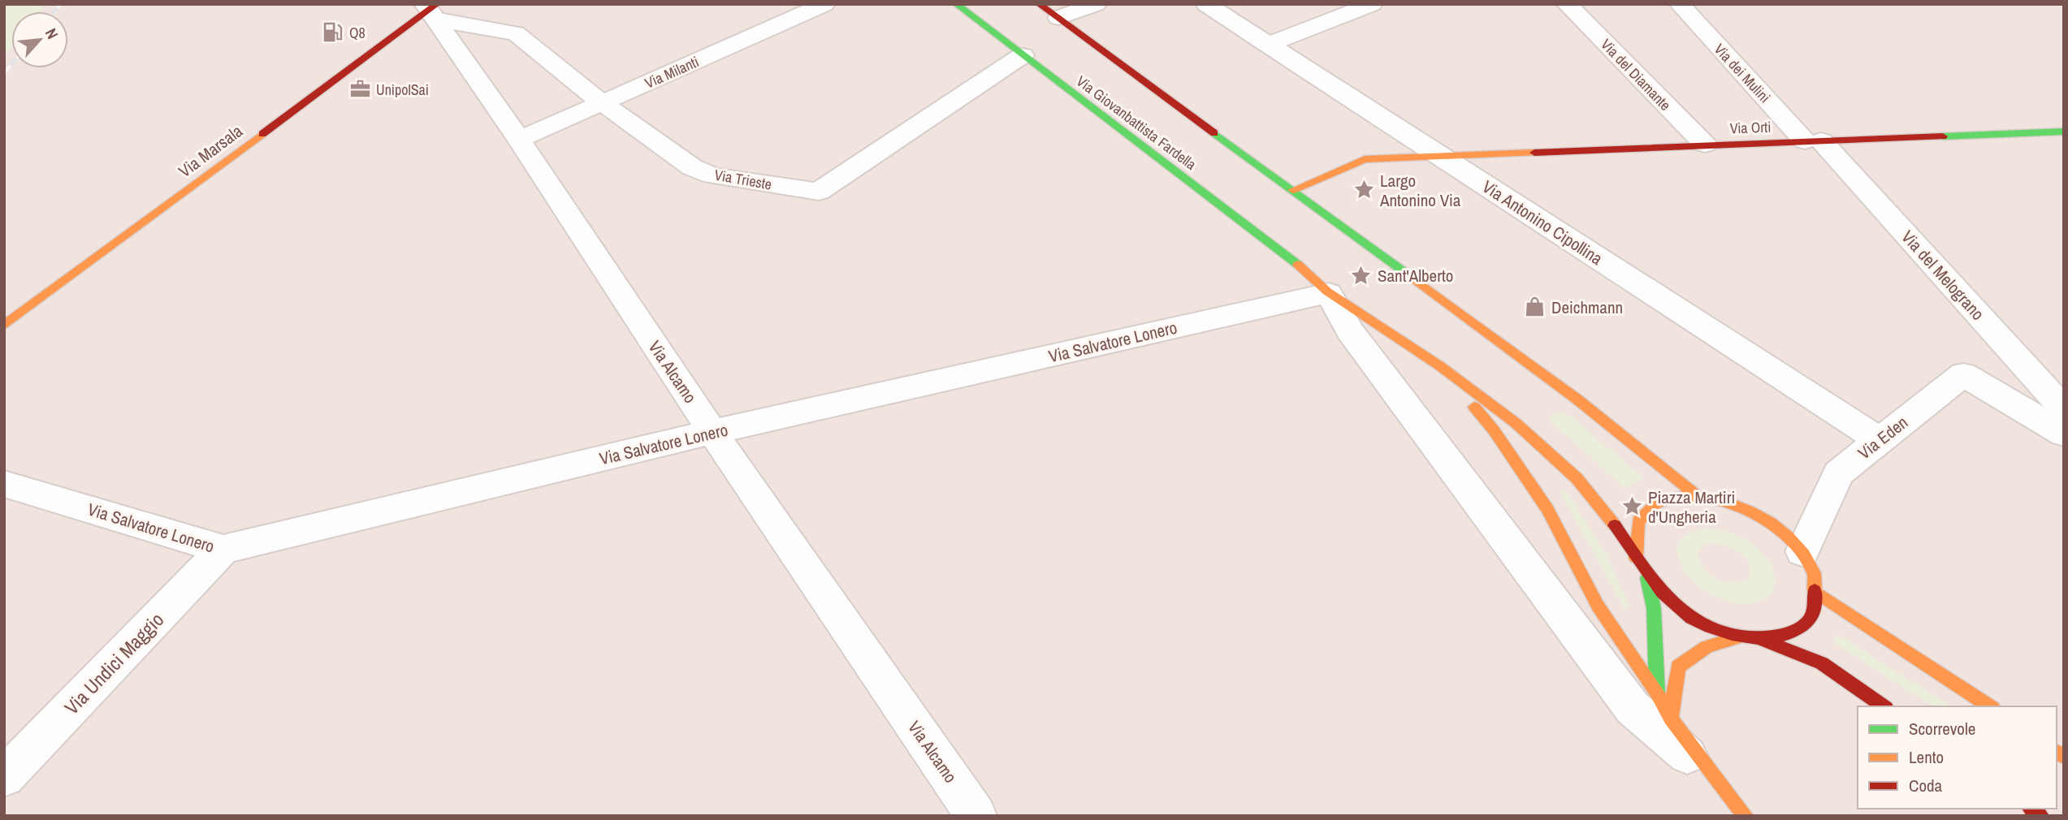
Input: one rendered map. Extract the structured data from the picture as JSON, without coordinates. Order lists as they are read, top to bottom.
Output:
{
  "streets": {
    "main road": ["Via Giovanbattista Fardella", "Via Orti", "Via Marsala"],
    "street": [
      "Via Milanti",
      "Via dei Mulini",
      "Via del Diamante",
      "Via Trieste",
      "Via Antonino Cipollina",
      "Via del Melograno",
      "Via Salvatore Lonero",
      "Via Alcamo",
      "Via Eden",
      "Via Undici Maggio"
    ]
  },
  "crossings": [
    ["Via Milanti", "Via Trieste"],
    ["Via Milanti", "Via Alcamo"],
    ["Via dei Mulini", "Via Orti"],
    ["Via dei Mulini", "Via del Melograno"],
    ["Via del Diamante", "Via Orti"],
    ["Via Giovanbattista Fardella", "Via Trieste"],
    ["Via Giovanbattista Fardella", "Via Salvatore Lonero"],
    ["Via Orti", "Via Antonino Cipollina"],
    ["Via Orti", "Via del Melograno"],
    ["Via Marsala", "Via Trieste"],
    ["Via Marsala", "Via Alcamo"],
    ["Via Trieste", "Via Alcamo"],
    ["Via Antonino Cipollina", "Via Eden"],
    ["Via Salvatore Lonero", "Via Alcamo"],
    ["Via Salvatore Lonero", "Via Undici Maggio"]
  ],
  "places": {
    "fuel station": ["Q8"],
    "office": ["UnipolSai"],
    "place": ["Largo Antonino Via", "Sant'Alberto", "Piazza Martiri d'Ungheria"],
    "shop": ["Deichmann"]
  },
  "legend": ["Scorrevole", "Lento", "Coda"],
  "north": "top right"
}
